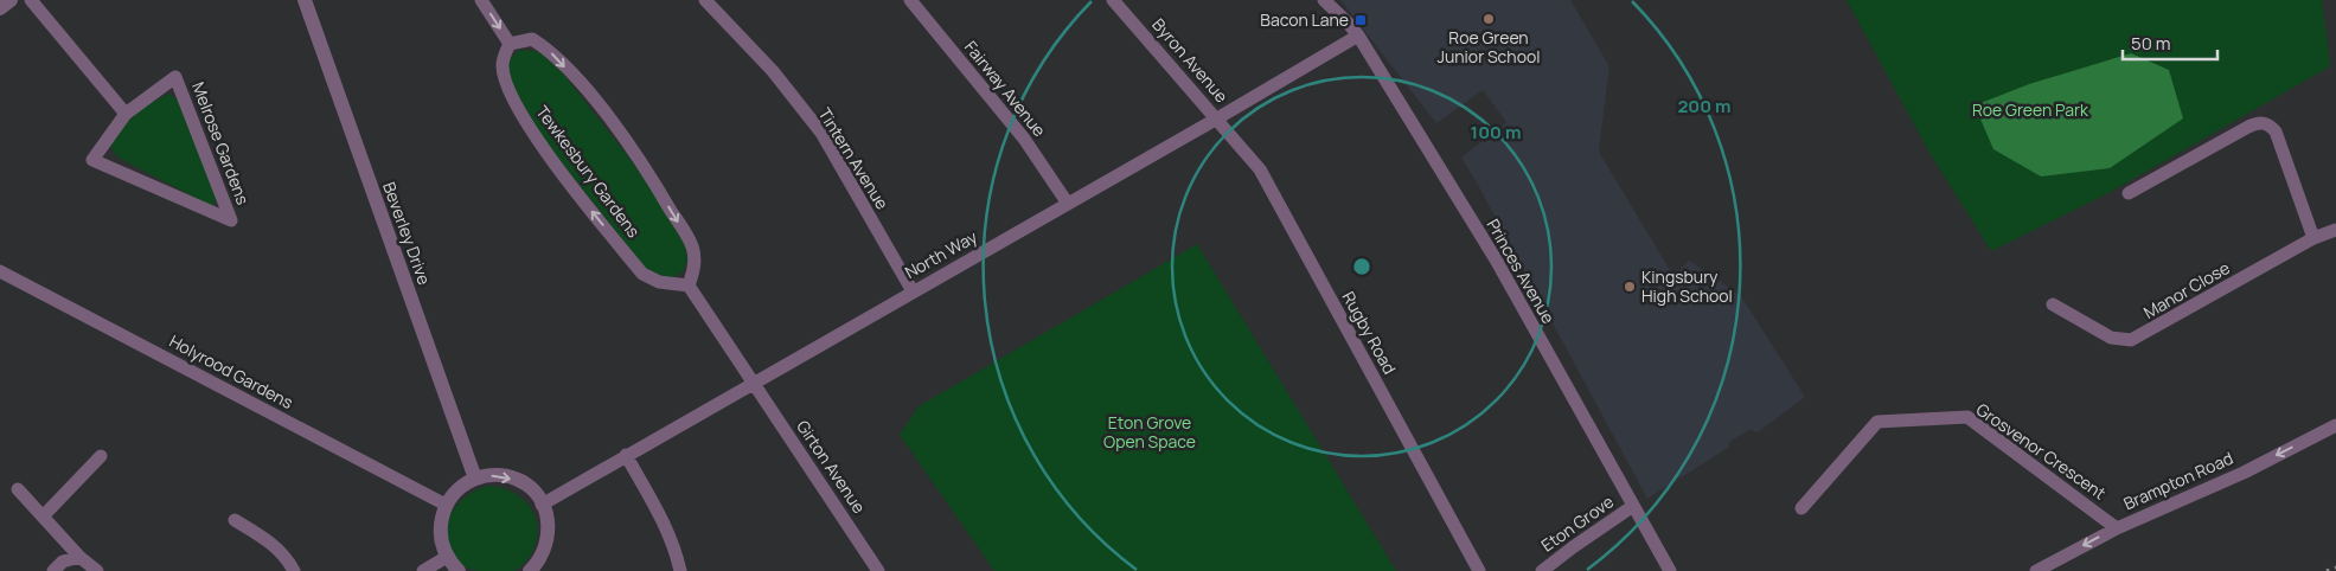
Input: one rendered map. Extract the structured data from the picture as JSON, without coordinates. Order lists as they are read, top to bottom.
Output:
{
  "streets": {
    "street": [
      "Byron Avenue",
      "Fairway Avenue",
      "Melrose Gardens",
      "Tintern Avenue",
      "Tewkesbury Gardens",
      "Beverley Drive",
      "North Way",
      "Princes Avenue",
      "Manor Close",
      "Rugby Road",
      "Holyrood Gardens",
      "Grosvenor Crescent",
      "Girton Avenue",
      "Brampton Road",
      "Eton Grove"
    ]
  },
  "crossings": [
    ["Byron Avenue", "North Way"],
    ["Byron Avenue", "Rugby Road"],
    ["Fairway Avenue", "North Way"],
    ["Tintern Avenue", "North Way"],
    ["North Way", "Princes Avenue"],
    ["North Way", "Rugby Road"],
    ["North Way", "Girton Avenue"],
    ["Princes Avenue", "Eton Grove"],
    ["Grosvenor Crescent", "Brampton Road"]
  ],
  "one_way": ["Brampton Road"],
  "parks": ["Roe Green Park", "Eton Grove Open Space"],
  "places": {
    "other": ["Roe Green Junior School", "Kingsbury High School"],
    "transit": ["Bacon Lane"]
  },
  "scale_bar": "50 m",
  "rings": ["200 m", "100 m"]
}
